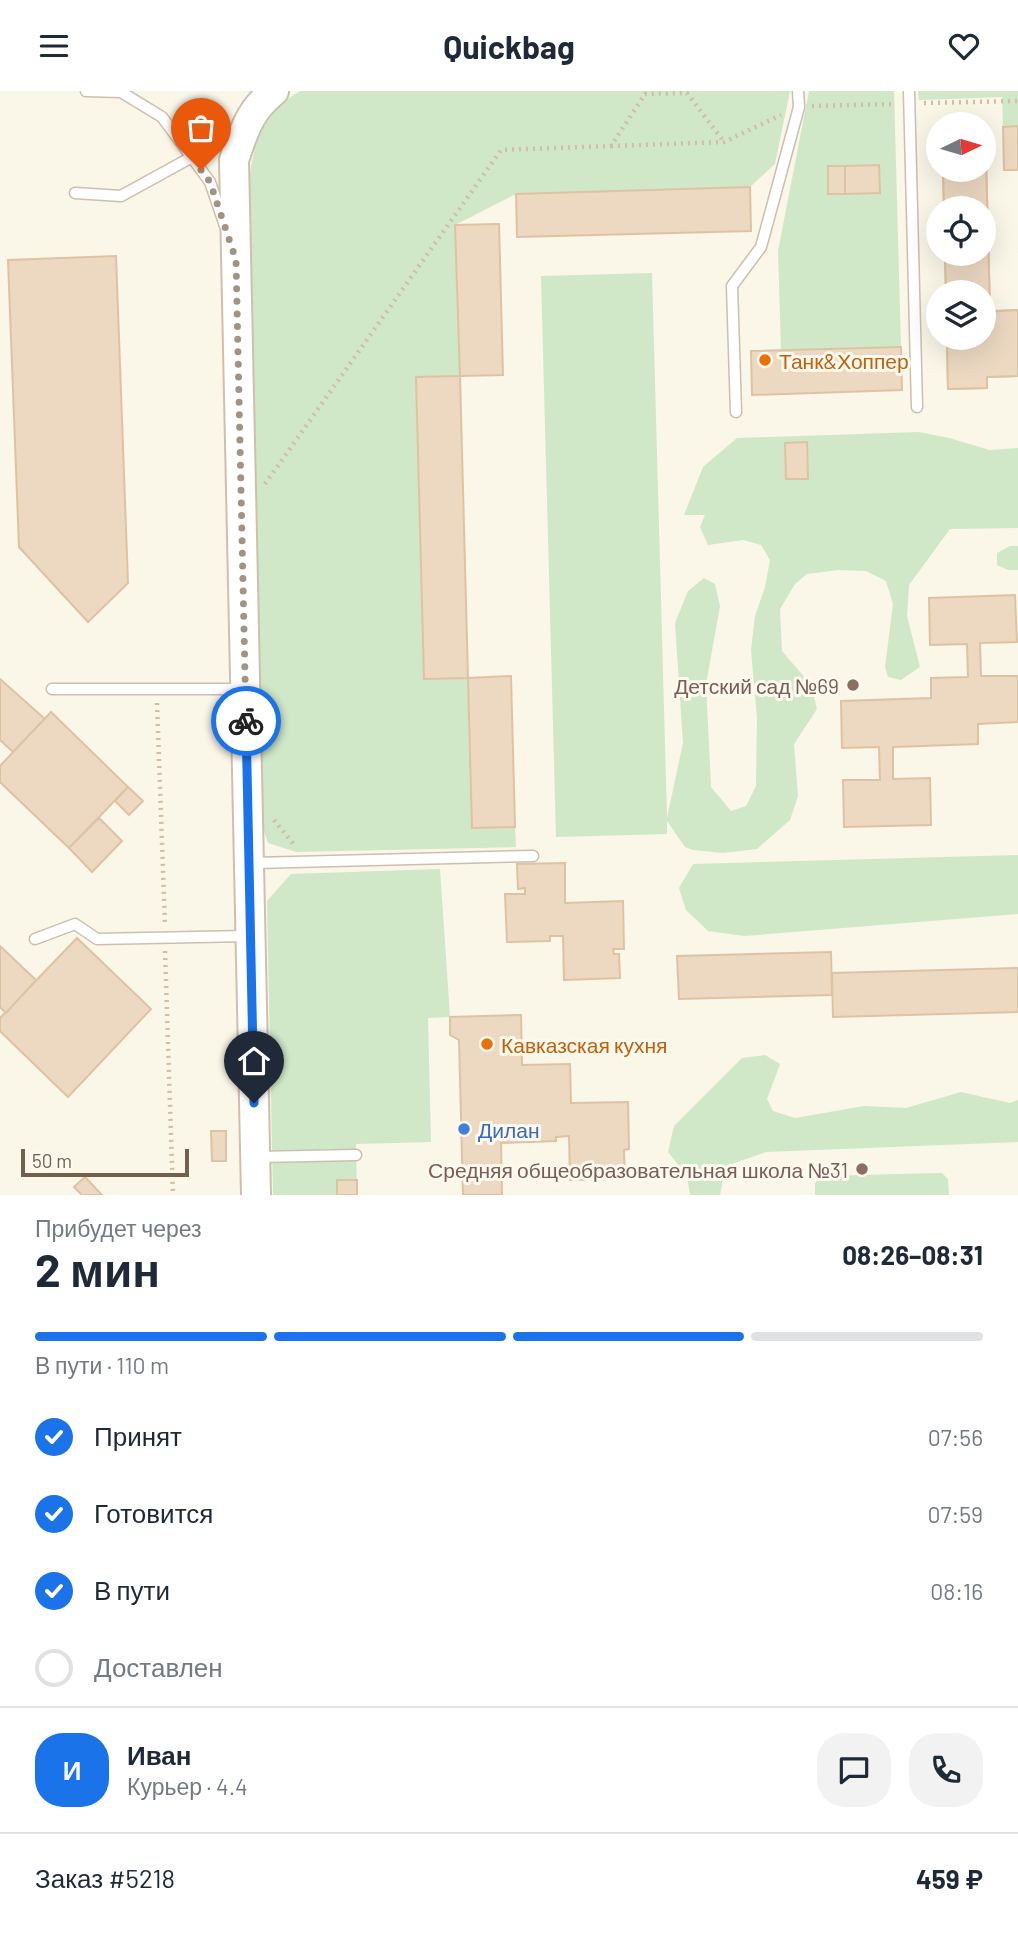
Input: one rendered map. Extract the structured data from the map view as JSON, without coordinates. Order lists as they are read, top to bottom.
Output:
{
  "places": [
    "Танк&Хоппер",
    "Детский сад №69",
    "Кавказская кухня",
    "Дилан",
    "Средняя общеобразовательная школа №31"
  ],
  "scale_bar": "50 m",
  "north": "right",
  "page": {
    "header": "Quickbag",
    "scale": "50 m",
    "heading": ["2 мин", "Прибудет через", "08:26–08:31"],
    "panel": [
      "Иван",
      "Курьер · 4.4",
      "Заказ #5218",
      "459 ₽"
    ],
    "bar": "В пути · 110 m",
    "list": [
      ["Принят", "07:56"],
      ["Готовится", "07:59"],
      ["В пути", "08:16"],
      "Доставлен"
    ],
    "round": "И"
  }
}
